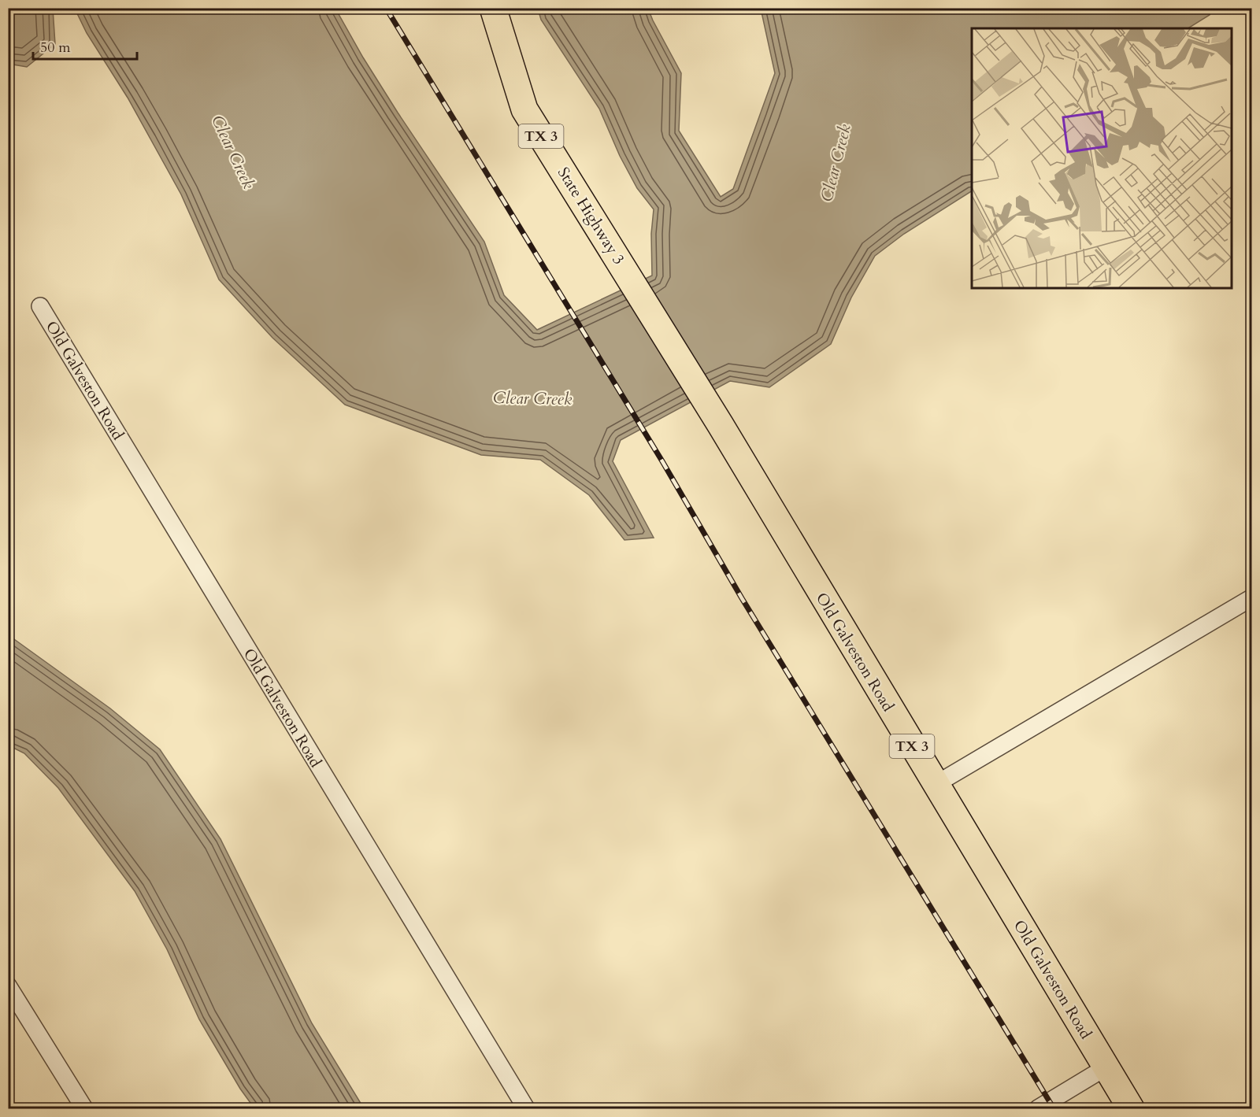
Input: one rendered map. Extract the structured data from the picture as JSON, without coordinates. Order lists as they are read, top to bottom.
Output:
{
  "streets": {
    "main road": ["TX 3", "State Highway 3", "Old Galveston Road"]
  },
  "crossings": [
    ["State Highway 3", "Old Galveston Road"]
  ],
  "water": ["Clear Creek"],
  "scale_bar": "50 m"
}
